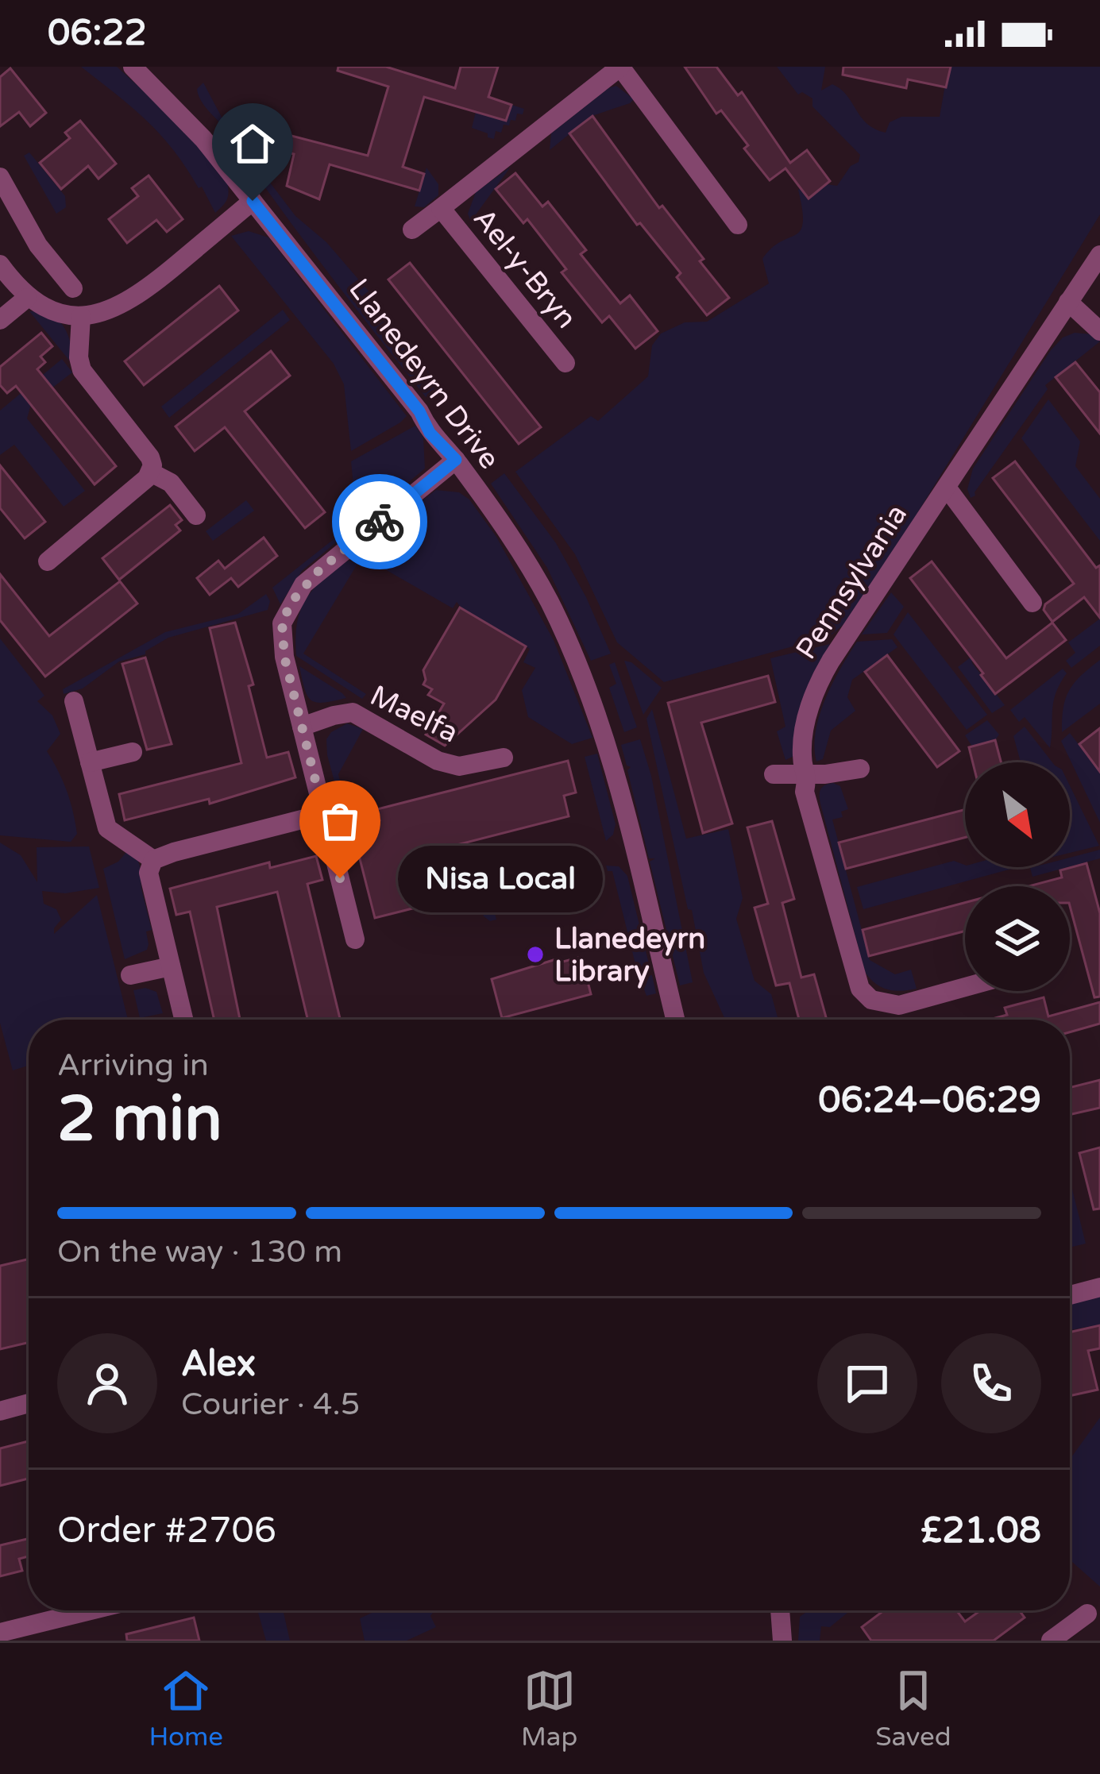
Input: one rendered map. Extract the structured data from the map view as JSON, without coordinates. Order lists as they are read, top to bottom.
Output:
{
  "streets": {
    "street": [
      "Ael-y-Bryn",
      "Llanedeyrn Drive",
      "Pennsylvania",
      "Maelfa"
    ]
  },
  "places": ["Nisa Local", "Llanedeyrn Library"],
  "north": "bottom right",
  "page": {
    "status": "06:22",
    "bubble": "Nisa Local",
    "heading": ["2 min", "Arriving in", "06:24–06:29"],
    "panel": [
      "Alex",
      "Courier · 4.5",
      "Order #2706",
      "£21.08"
    ],
    "bar": "On the way · 130 m",
    "tabs": ["Home", "Map", "Saved"]
  }
}
